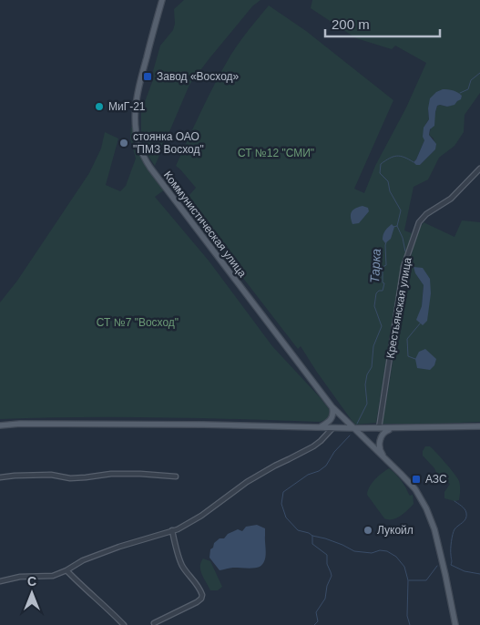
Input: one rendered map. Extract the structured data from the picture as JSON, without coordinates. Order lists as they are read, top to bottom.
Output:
{
  "streets": {
    "main road": ["Коммунистическая улица"],
    "street": ["Крестьянская улица"]
  },
  "water": ["Тарка"],
  "parks": ["СТ №12 \"СМИ\"", "СТ №7 \"Восход\""],
  "places": {
    "transit": ["Завод «Восход»", "АЗС"],
    "other": ["МиГ-21", "стоянка ОАО \"ПМЗ Восход\"", "Лукойл"]
  },
  "scale_bar": "200 m",
  "north": "top"
}
